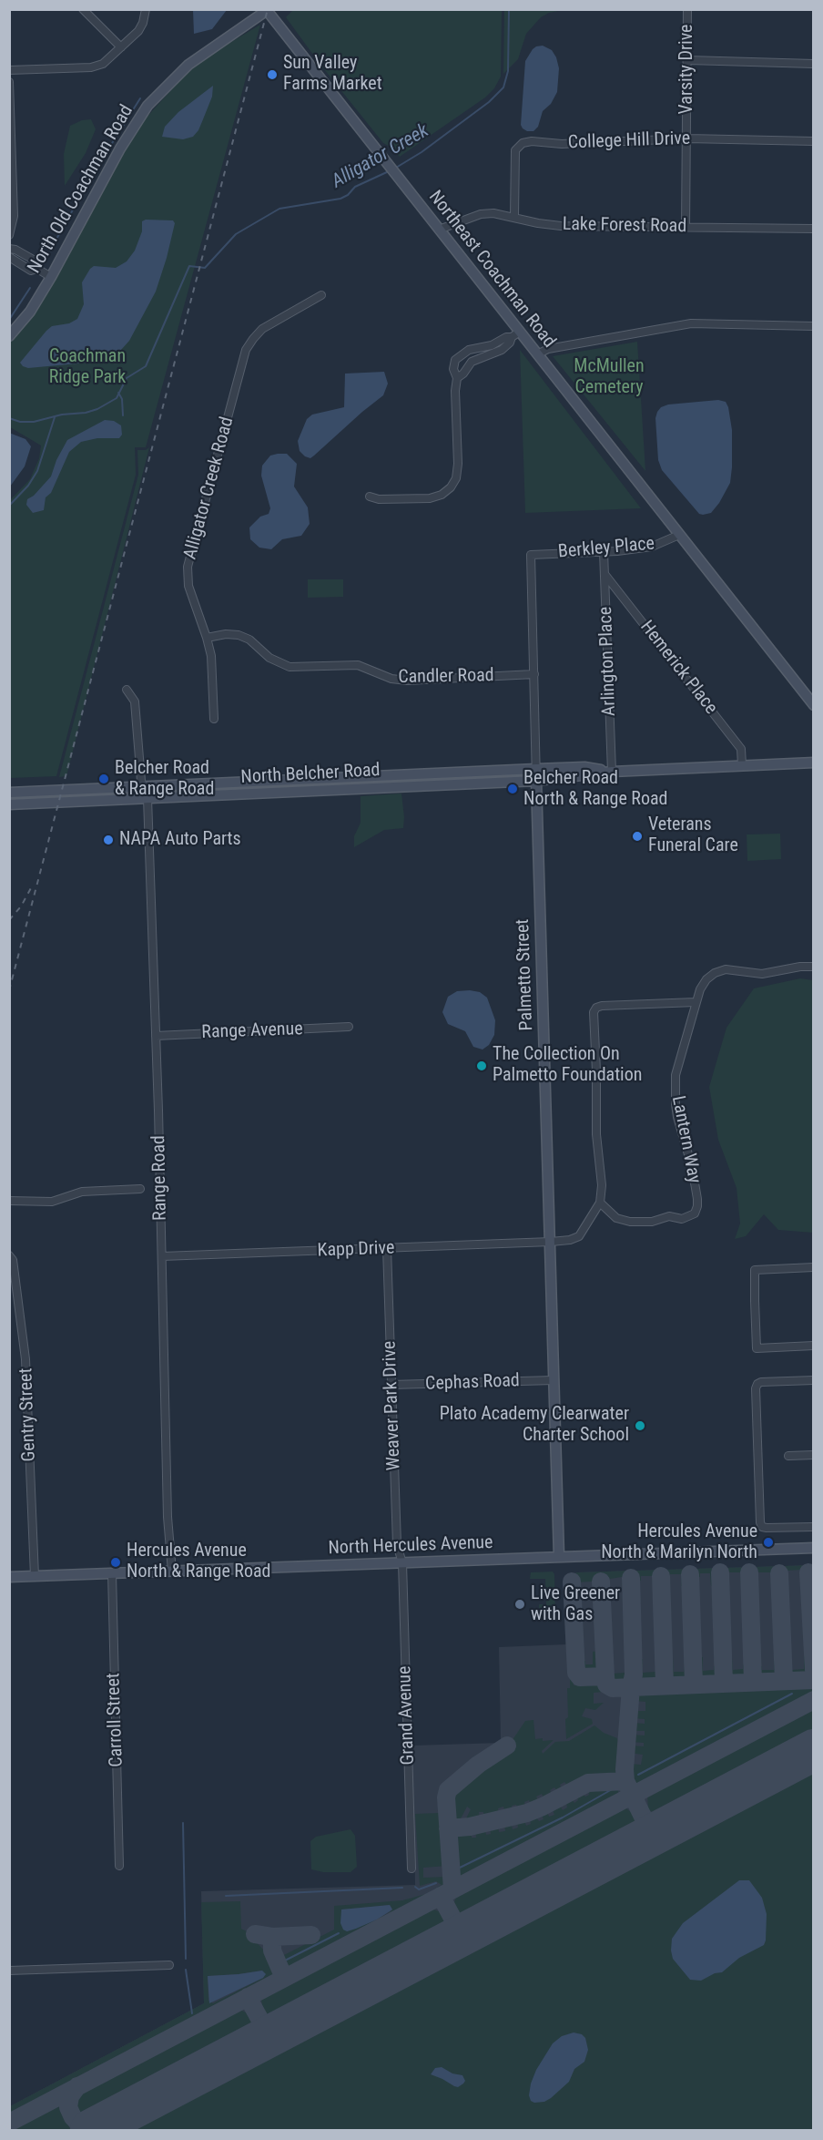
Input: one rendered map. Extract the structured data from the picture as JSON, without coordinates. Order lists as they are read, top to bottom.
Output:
{
  "streets": {
    "main road": [
      "North Old Coachman Road",
      "Northeast Coachman Road",
      "North Belcher Road",
      "Palmetto Street",
      "North Hercules Avenue"
    ],
    "street": [
      "Varsity Drive",
      "College Hill Drive",
      "Lake Forest Road",
      "Alligator Creek Road",
      "Berkley Place",
      "Arlington Place",
      "Hemerick Place",
      "Candler Road",
      "Range Avenue",
      "Lantern Way",
      "Range Road",
      "Kapp Drive",
      "Cephas Road",
      "Weaver Park Drive",
      "Gentry Street",
      "Grand Avenue",
      "Carroll Street"
    ]
  },
  "crossings": [
    ["Varsity Drive", "College Hill Drive"],
    ["Varsity Drive", "Lake Forest Road"],
    ["College Hill Drive", "Lake Forest Road"],
    ["North Old Coachman Road", "Northeast Coachman Road"],
    ["Lake Forest Road", "Northeast Coachman Road"],
    ["Northeast Coachman Road", "Berkley Place"],
    ["Alligator Creek Road", "Candler Road"],
    ["Berkley Place", "Arlington Place"],
    ["Berkley Place", "Palmetto Street"],
    ["Arlington Place", "Hemerick Place"],
    ["Arlington Place", "North Belcher Road"],
    ["Hemerick Place", "North Belcher Road"],
    ["Candler Road", "Palmetto Street"],
    ["North Belcher Road", "Palmetto Street"],
    ["North Belcher Road", "Range Road"],
    ["Palmetto Street", "Kapp Drive"],
    ["Palmetto Street", "Cephas Road"],
    ["Palmetto Street", "North Hercules Avenue"],
    ["Range Avenue", "Range Road"],
    ["Lantern Way", "Kapp Drive"],
    ["Range Road", "Kapp Drive"],
    ["Range Road", "North Hercules Avenue"],
    ["Kapp Drive", "Weaver Park Drive"],
    ["Cephas Road", "Weaver Park Drive"],
    ["Weaver Park Drive", "North Hercules Avenue"],
    ["Weaver Park Drive", "Grand Avenue"],
    ["Gentry Street", "North Hercules Avenue"],
    ["North Hercules Avenue", "Grand Avenue"],
    ["North Hercules Avenue", "Carroll Street"]
  ],
  "water": ["Alligator Creek"],
  "parks": ["Coachman Ridge Park", "McMullen Cemetery"],
  "places": [
    "Sun Valley Farms Market",
    "Belcher Road & Range Road",
    "Belcher Road North & Range Road",
    "Veterans Funeral Care",
    "NAPA Auto Parts",
    "The Collection On Palmetto Foundation",
    "Plato Academy Clearwater Charter School",
    "Hercules Avenue North & Marilyn North",
    "Hercules Avenue North & Range Road",
    "Live Greener with Gas"
  ]
}
